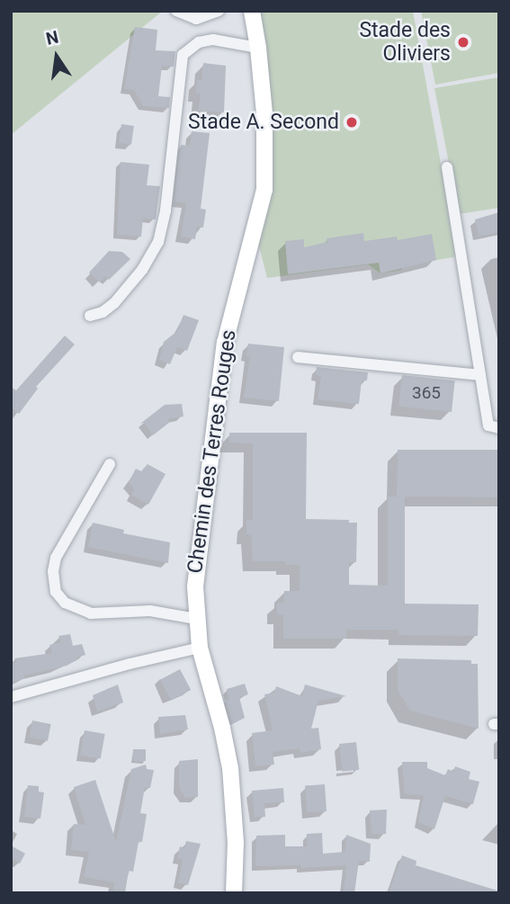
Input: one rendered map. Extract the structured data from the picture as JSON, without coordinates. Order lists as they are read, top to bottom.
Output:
{
  "streets": {
    "main road": ["Chemin des Terres Rouges"]
  },
  "places": ["Stade des Oliviers", "Stade A. Second"],
  "house_numbers": ["365"],
  "north": "top"
}
